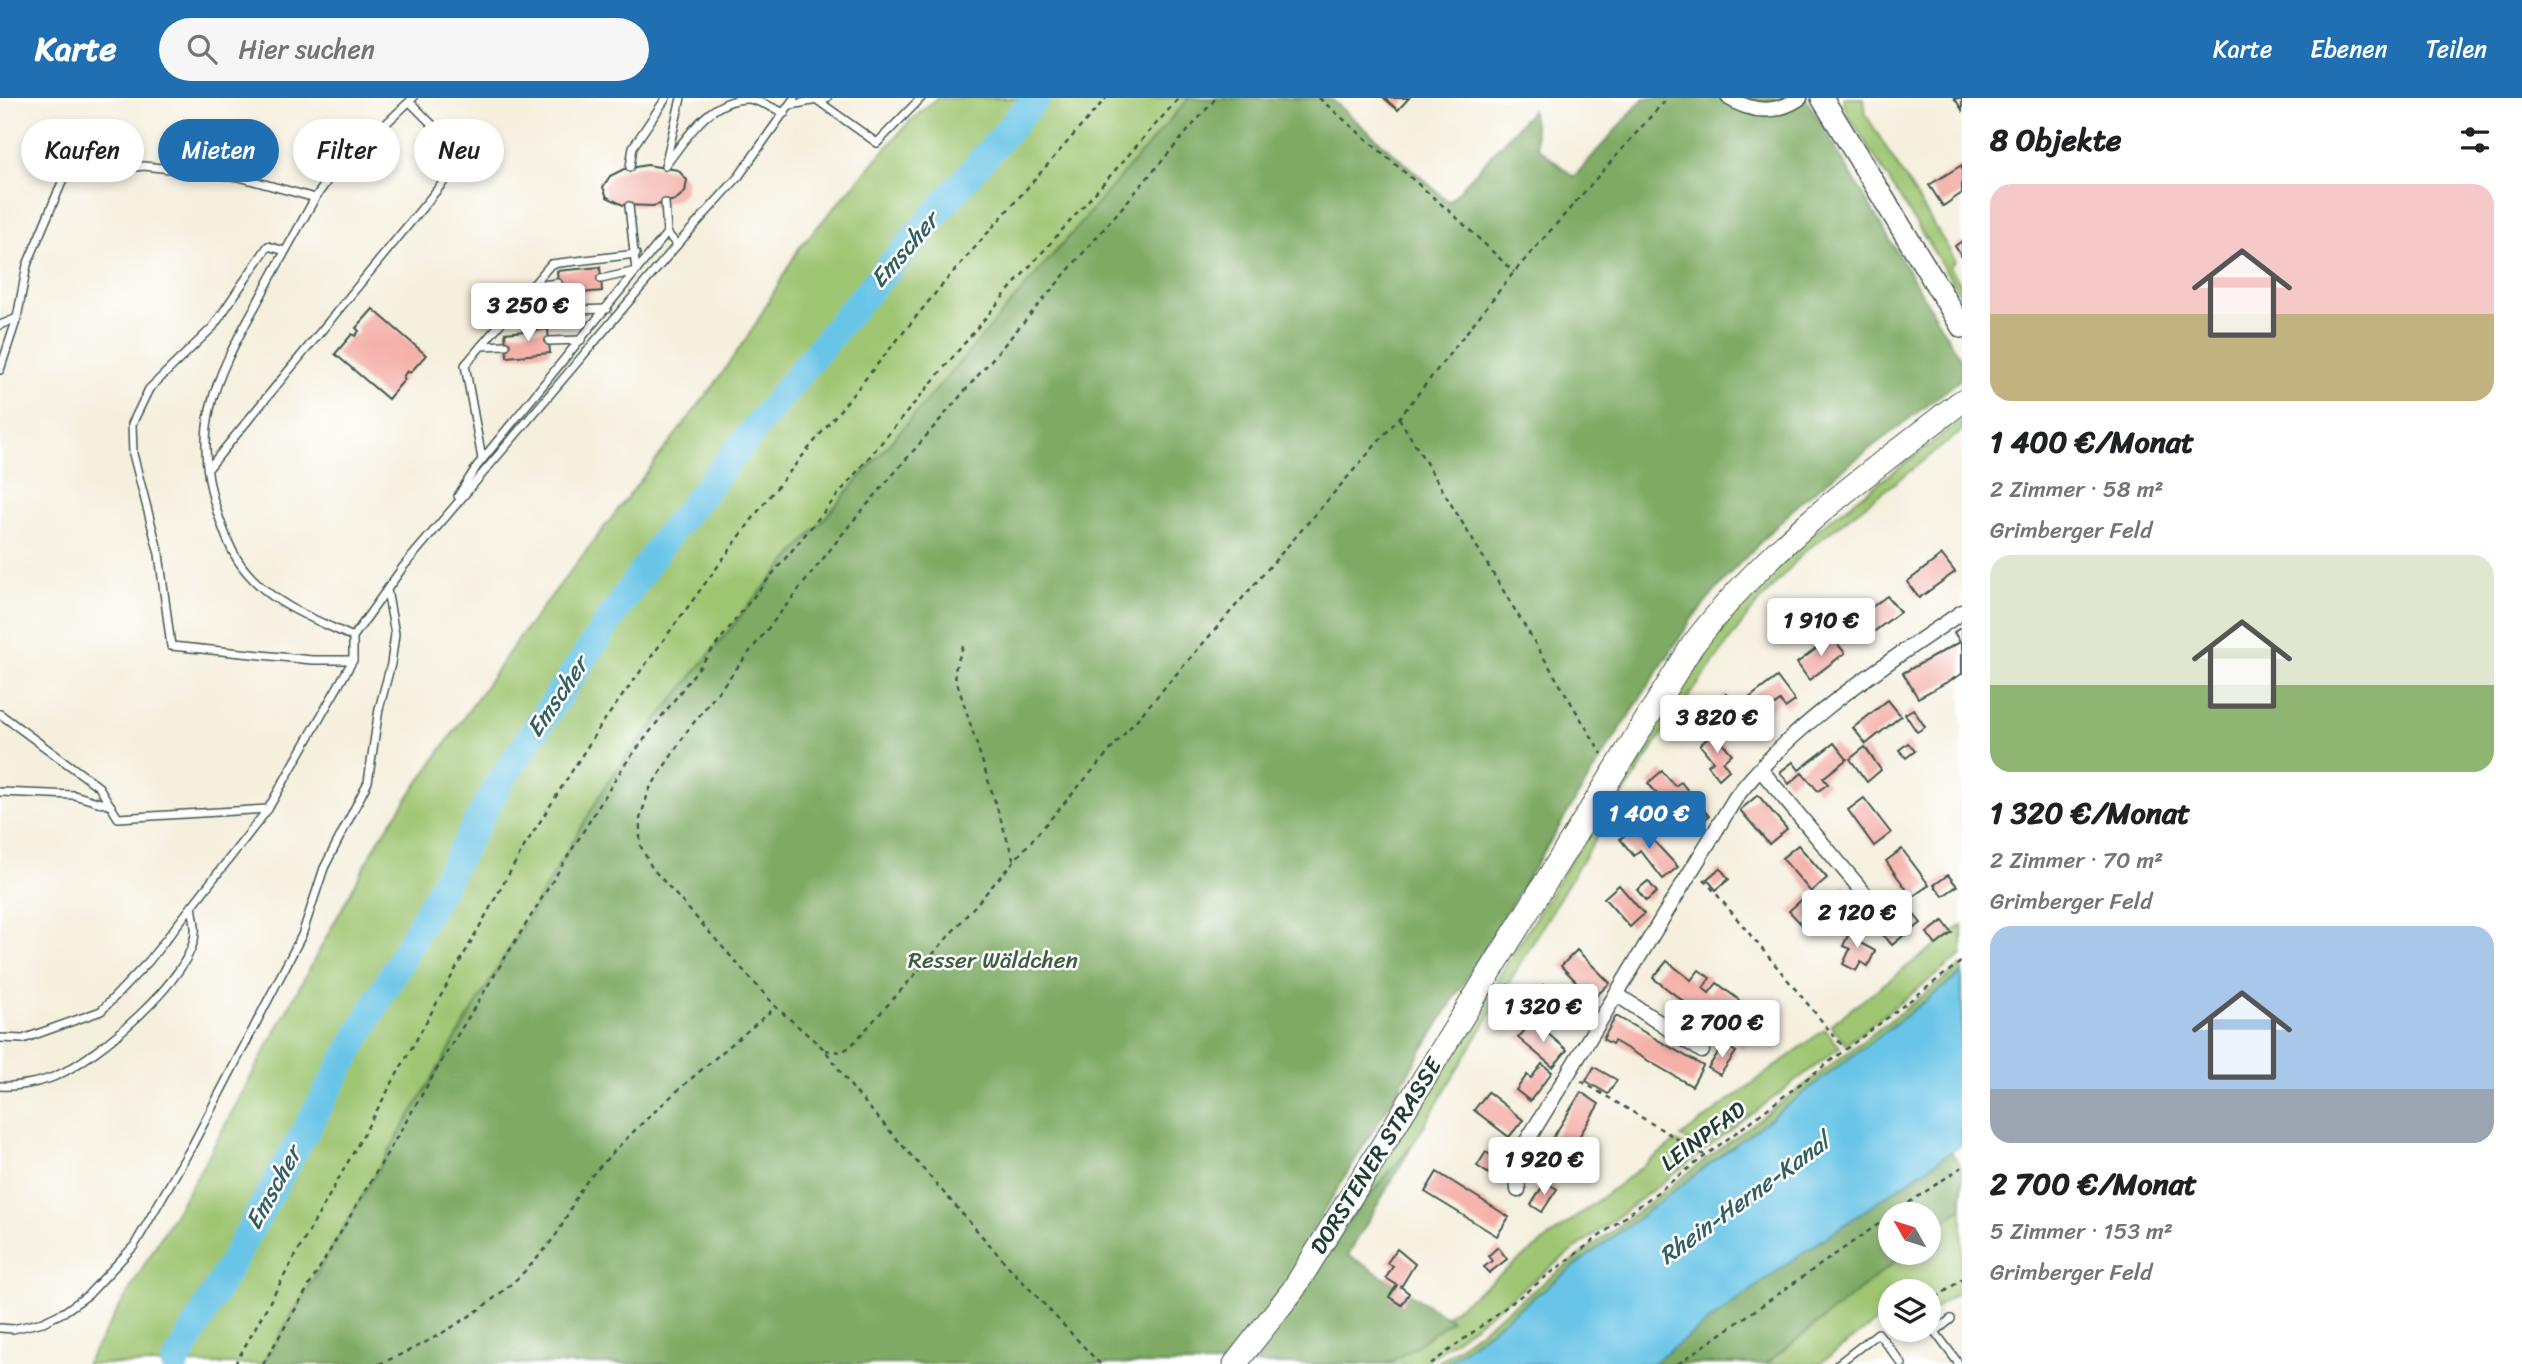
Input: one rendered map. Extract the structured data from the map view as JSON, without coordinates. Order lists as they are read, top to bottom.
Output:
{
  "streets": {
    "main road": ["DORSTENER STRASSE"],
    "path": ["LEINPFAD"]
  },
  "water": ["Emscher", "Rhein-Herne-Kanal"],
  "parks": ["Resser Wäldchen"],
  "north": "top left",
  "page": {
    "header": "Karte",
    "search": "Hier suchen",
    "nav": ["Karte", "Ebenen", "Teilen"],
    "heading": "8 Objekte",
    "chip": [
      "Kaufen",
      "Mieten",
      "Filter",
      "Neu"
    ],
    "list": [
      {
        "name": "1 400 €/Monat",
        "note": "2 Zimmer · 58 m² · Grimberger Feld"
      },
      {
        "name": "1 320 €/Monat",
        "note": "2 Zimmer · 70 m² · Grimberger Feld"
      },
      {
        "name": "2 700 €/Monat",
        "note": "5 Zimmer · 153 m² · Grimberger Feld"
      }
    ],
    "price": [
      "3 250 €",
      "1 910 €",
      "3 820 €",
      "1 400 €",
      "2 120 €",
      "1 320 €",
      "2 700 €",
      "1 920 €"
    ]
  }
}
